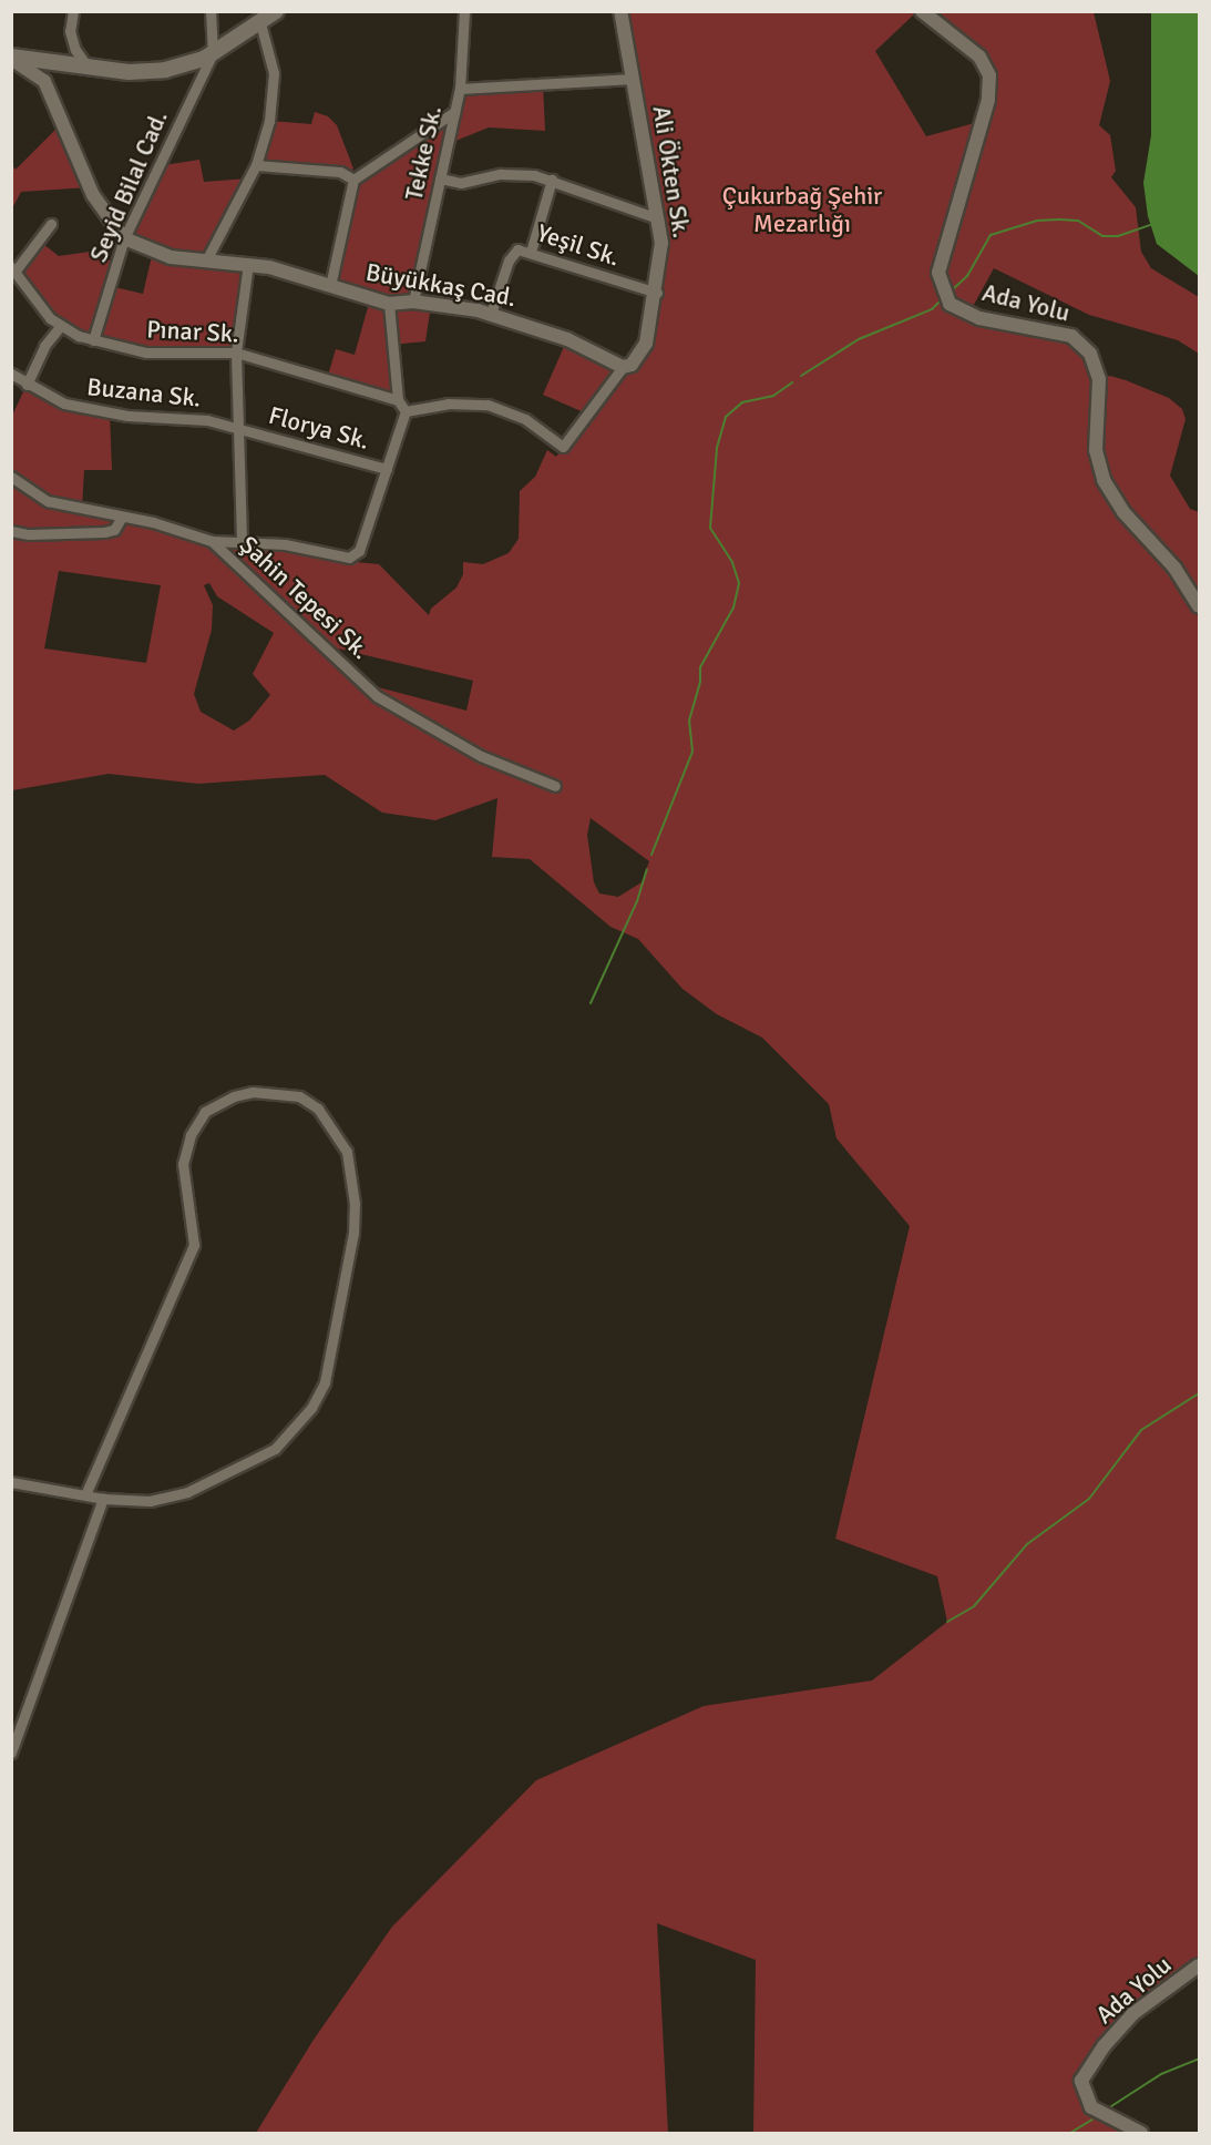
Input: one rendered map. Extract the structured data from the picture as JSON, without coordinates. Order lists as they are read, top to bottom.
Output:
{
  "streets": {
    "street": [
      "Tekke Sk.",
      "Ali Ökten Sk.",
      "Seyid Bilal Cad.",
      "Yeşil Sk.",
      "Büyükkaş Cad.",
      "Ada Yolu",
      "Pınar Sk.",
      "Buzana Sk.",
      "Florya Sk.",
      "Şahin Tepesi Sk."
    ]
  },
  "crossings": [
    ["Tekke Sk.", "Büyükkaş Cad."],
    ["Ali Ökten Sk.", "Yeşil Sk."],
    ["Ali Ökten Sk.", "Büyükkaş Cad."],
    ["Seyid Bilal Cad.", "Büyükkaş Cad."],
    ["Seyid Bilal Cad.", "Pınar Sk."],
    ["Yeşil Sk.", "Büyükkaş Cad."],
    ["Buzana Sk.", "Florya Sk."]
  ],
  "parks": ["Çukurbağ Şehir Mezarlığı"]
}
